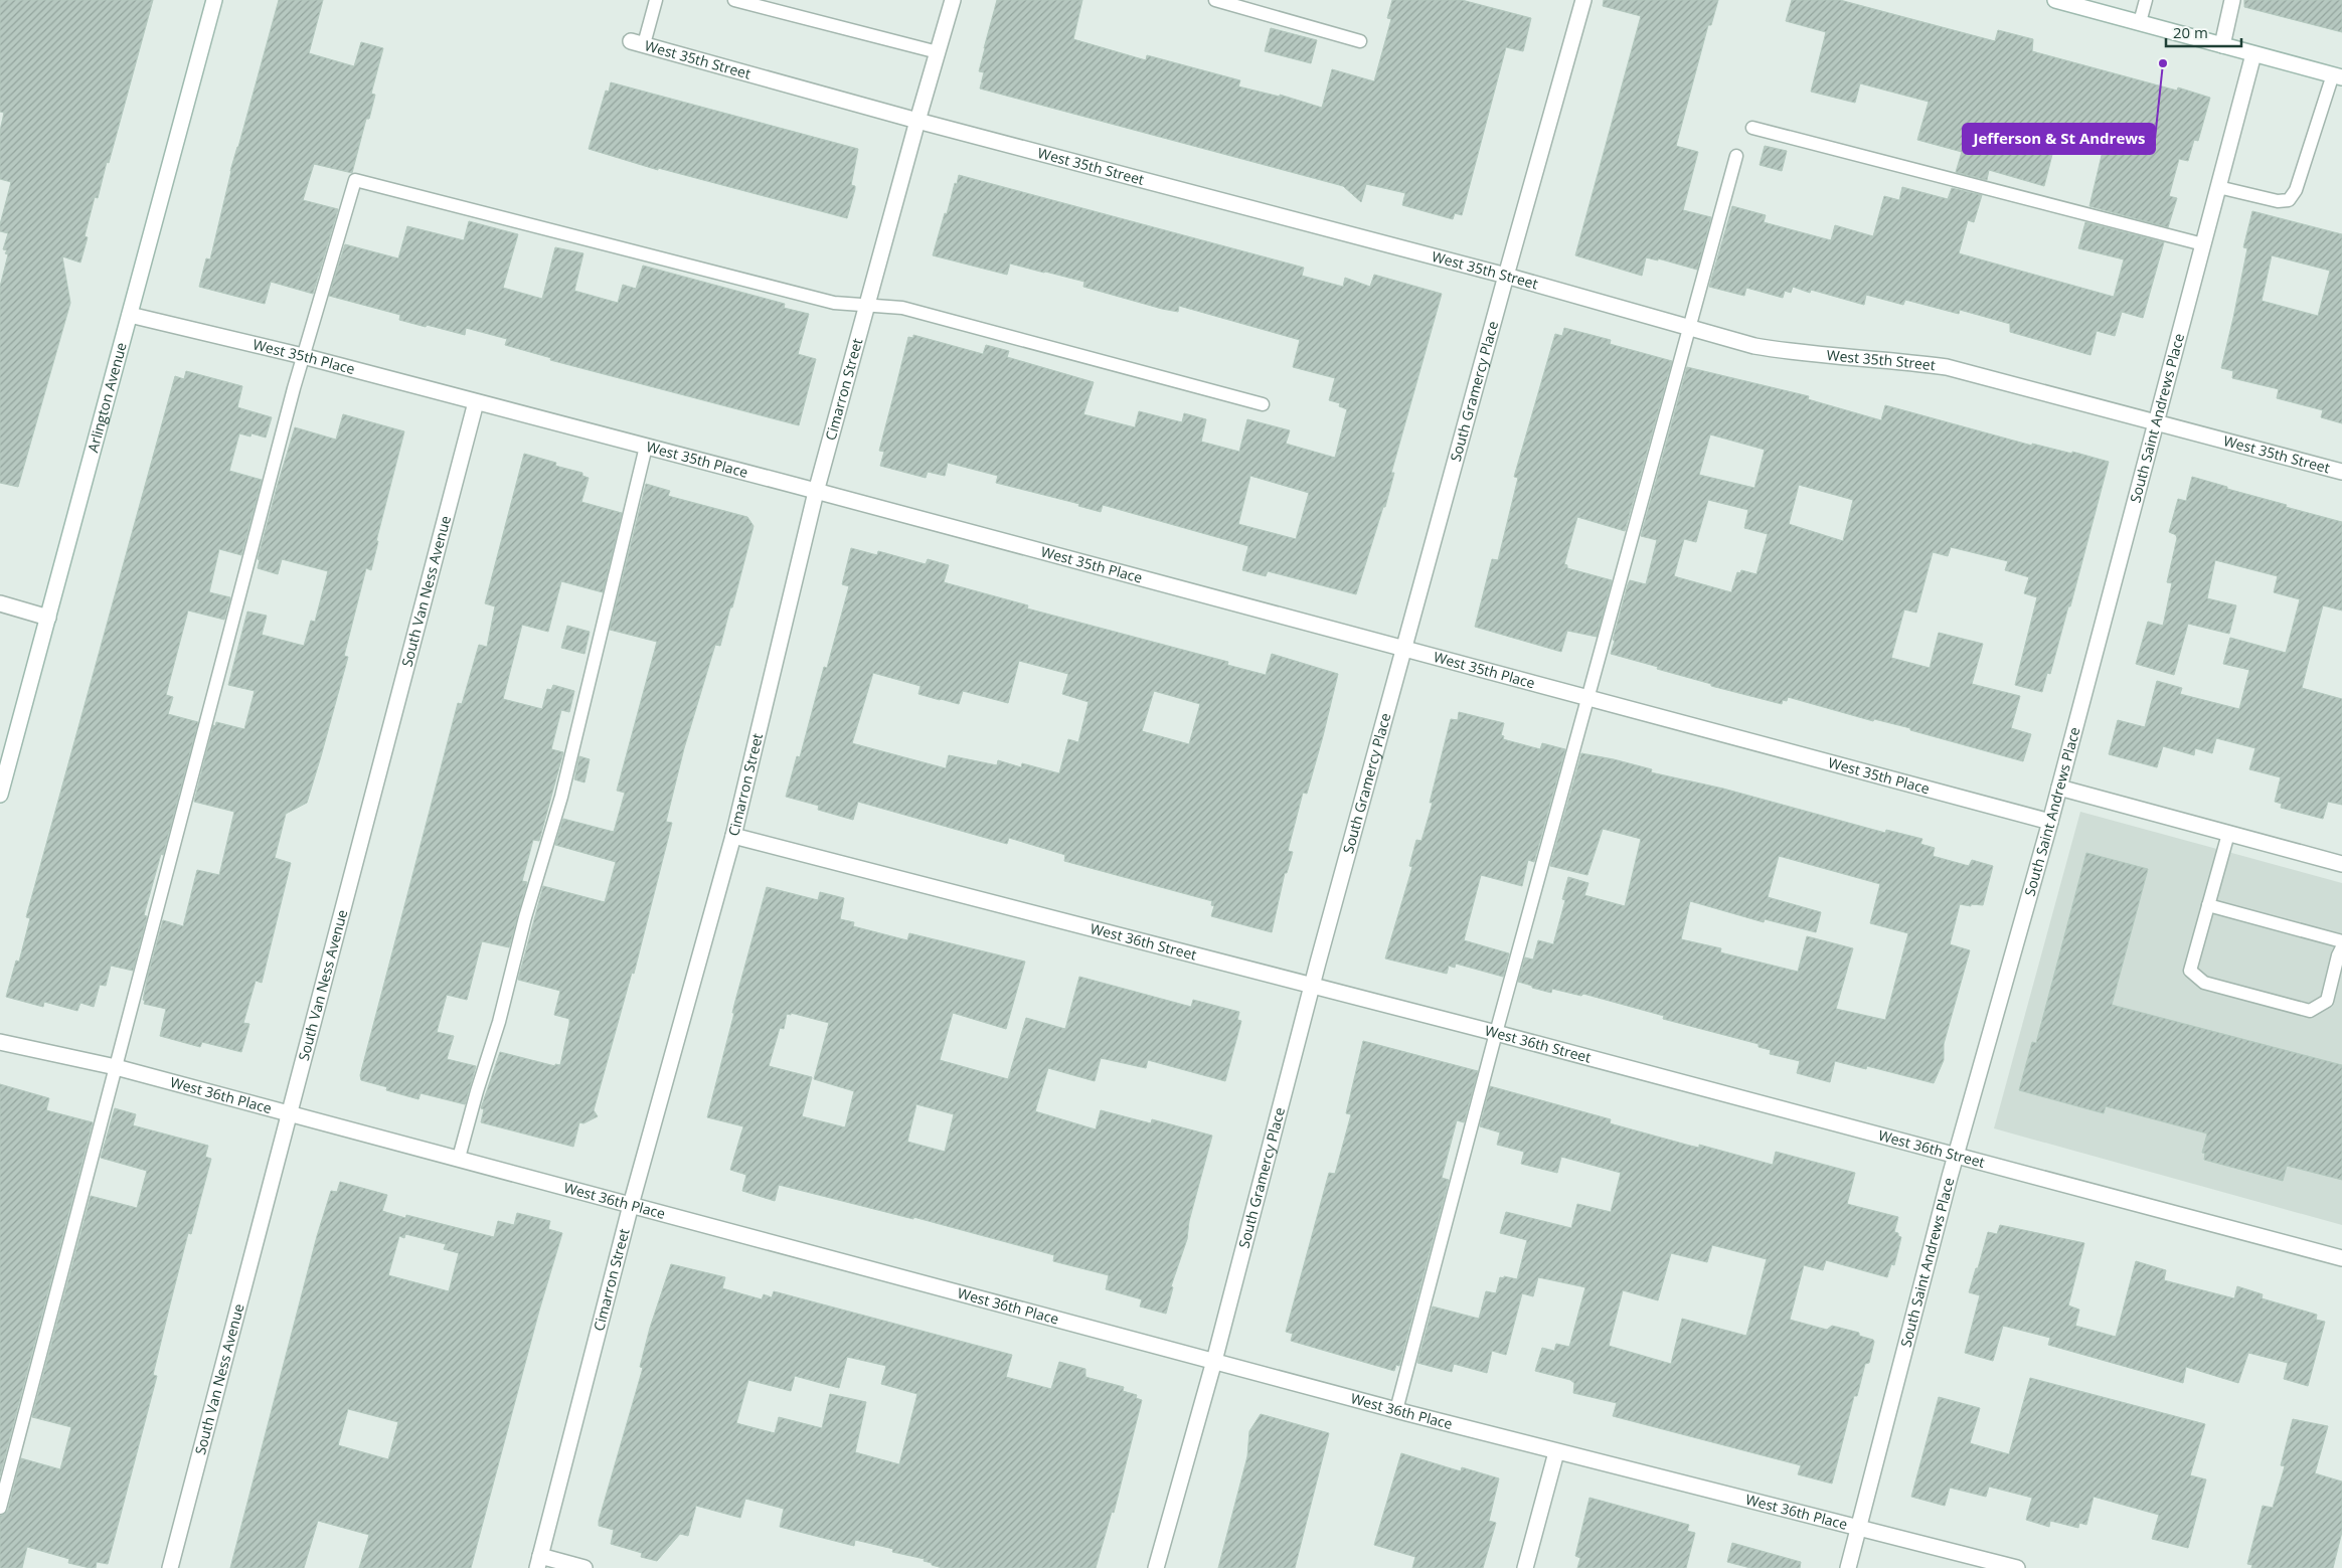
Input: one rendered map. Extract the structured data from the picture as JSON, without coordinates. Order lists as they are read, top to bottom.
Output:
{
  "streets": {
    "street": [
      "West 35th Street",
      "West 35th Place",
      "Cimarron Street",
      "South Gramercy Place",
      "Arlington Avenue",
      "South Saint Andrews Place",
      "South Van Ness Avenue",
      "West 36th Street",
      "West 36th Place"
    ]
  },
  "crossings": [
    ["West 35th Street", "Cimarron Street"],
    ["West 35th Street", "South Gramercy Place"],
    ["West 35th Street", "South Saint Andrews Place"],
    ["West 35th Place", "Cimarron Street"],
    ["West 35th Place", "South Gramercy Place"],
    ["West 35th Place", "Arlington Avenue"],
    ["West 35th Place", "South Saint Andrews Place"],
    ["West 35th Place", "South Van Ness Avenue"],
    ["Cimarron Street", "West 36th Street"],
    ["Cimarron Street", "West 36th Place"],
    ["South Gramercy Place", "West 36th Street"],
    ["South Gramercy Place", "West 36th Place"],
    ["South Saint Andrews Place", "West 36th Street"],
    ["South Saint Andrews Place", "West 36th Place"],
    ["South Van Ness Avenue", "West 36th Place"]
  ],
  "places": ["Jefferson & St Andrews"],
  "scale_bar": "20 m"
}
